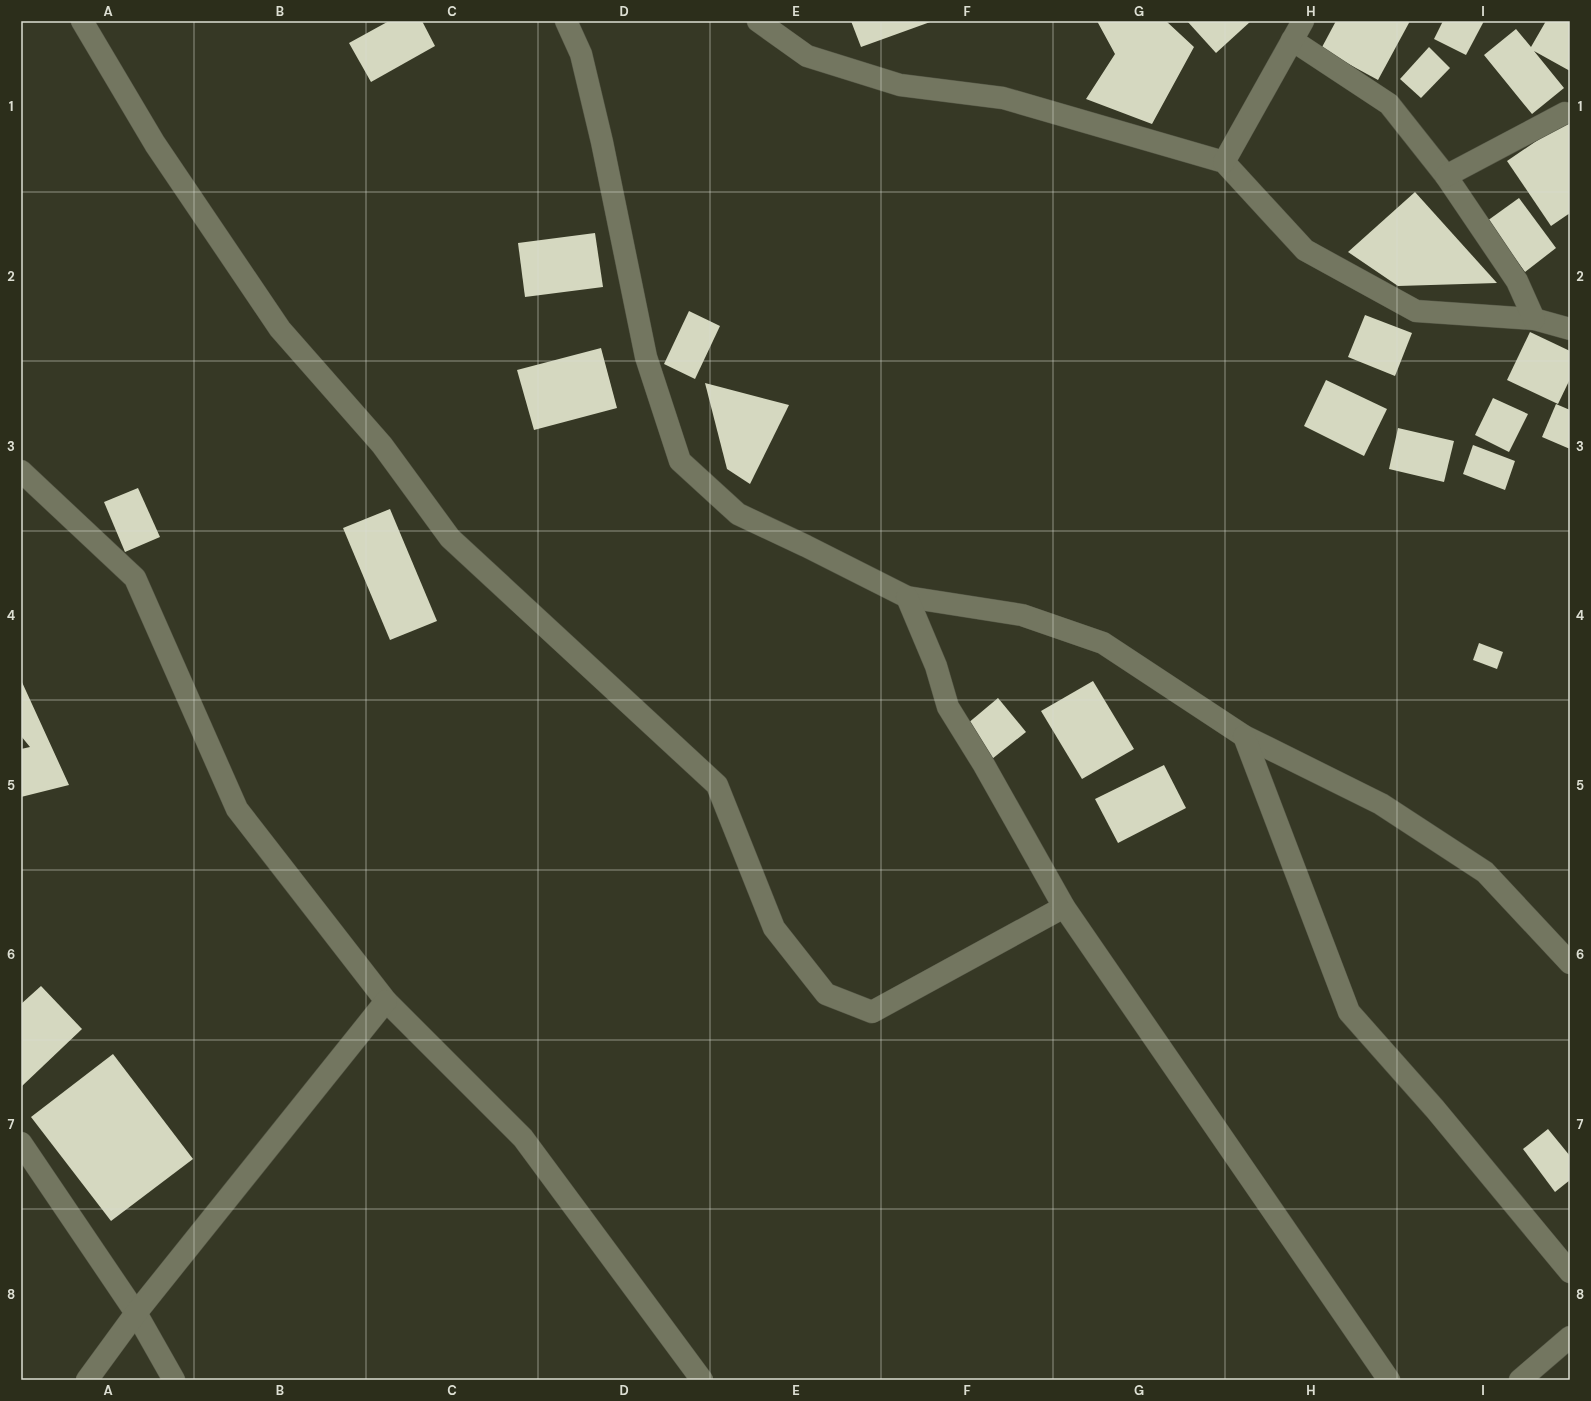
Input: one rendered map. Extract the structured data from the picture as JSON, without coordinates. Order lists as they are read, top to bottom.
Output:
{
  "grid": {
    "columns": [
      "A",
      "B",
      "C",
      "D",
      "E",
      "F",
      "G",
      "H",
      "I"
    ],
    "rows": [
      "1",
      "2",
      "3",
      "4",
      "5",
      "6",
      "7",
      "8"
    ]
  }
}
